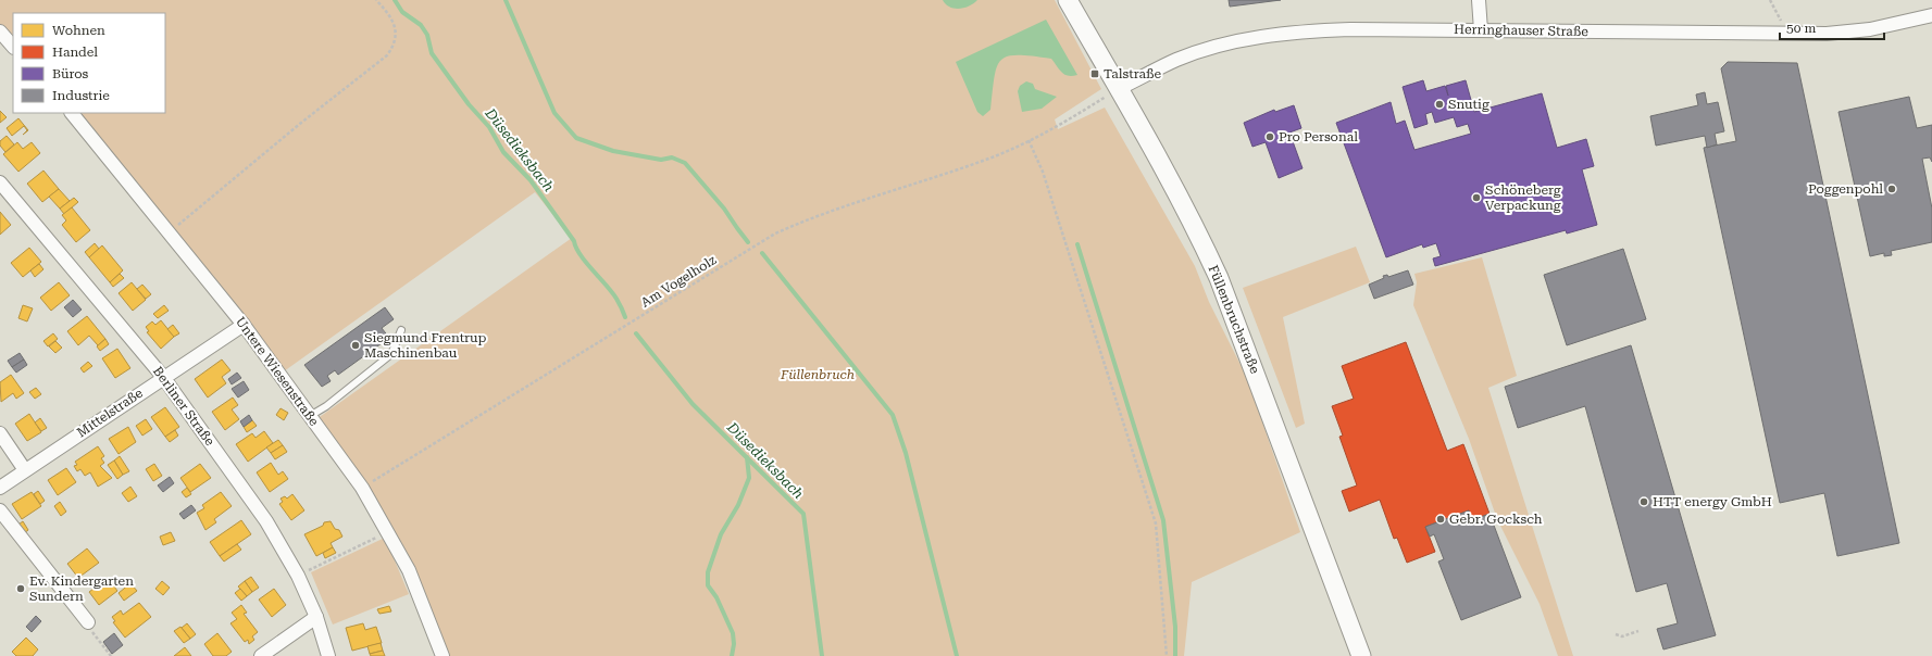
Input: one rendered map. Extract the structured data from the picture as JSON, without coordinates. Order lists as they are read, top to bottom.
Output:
{
  "streets": {
    "street": [
      "Herringhauser Straße",
      "Füllenbruchstraße",
      "Untere Wiesenstraße",
      "Berliner Straße",
      "Mittelstraße"
    ],
    "path": ["Am Vogelholz"]
  },
  "crossings": [
    ["Herringhauser Straße", "Am Vogelholz"],
    ["Herringhauser Straße", "Füllenbruchstraße"],
    ["Am Vogelholz", "Füllenbruchstraße"],
    ["Am Vogelholz", "Untere Wiesenstraße"],
    ["Untere Wiesenstraße", "Mittelstraße"],
    ["Berliner Straße", "Mittelstraße"]
  ],
  "water": ["Düsedieksbach"],
  "parks": ["Füllenbruch"],
  "places": {
    "transit": ["Talstraße"],
    "other": [
      "Snutig",
      "Pro Personal",
      "Poggenpohl",
      "Schöneberg Verpackung",
      "Siegmund Frentrup Maschinenbau",
      "HTT energy GmbH",
      "Gebr. Gocksch",
      "Ev. Kindergarten Sundern"
    ]
  },
  "legend": [
    "Wohnen",
    "Handel",
    "Büros",
    "Industrie"
  ],
  "scale_bar": "50 m"
}
